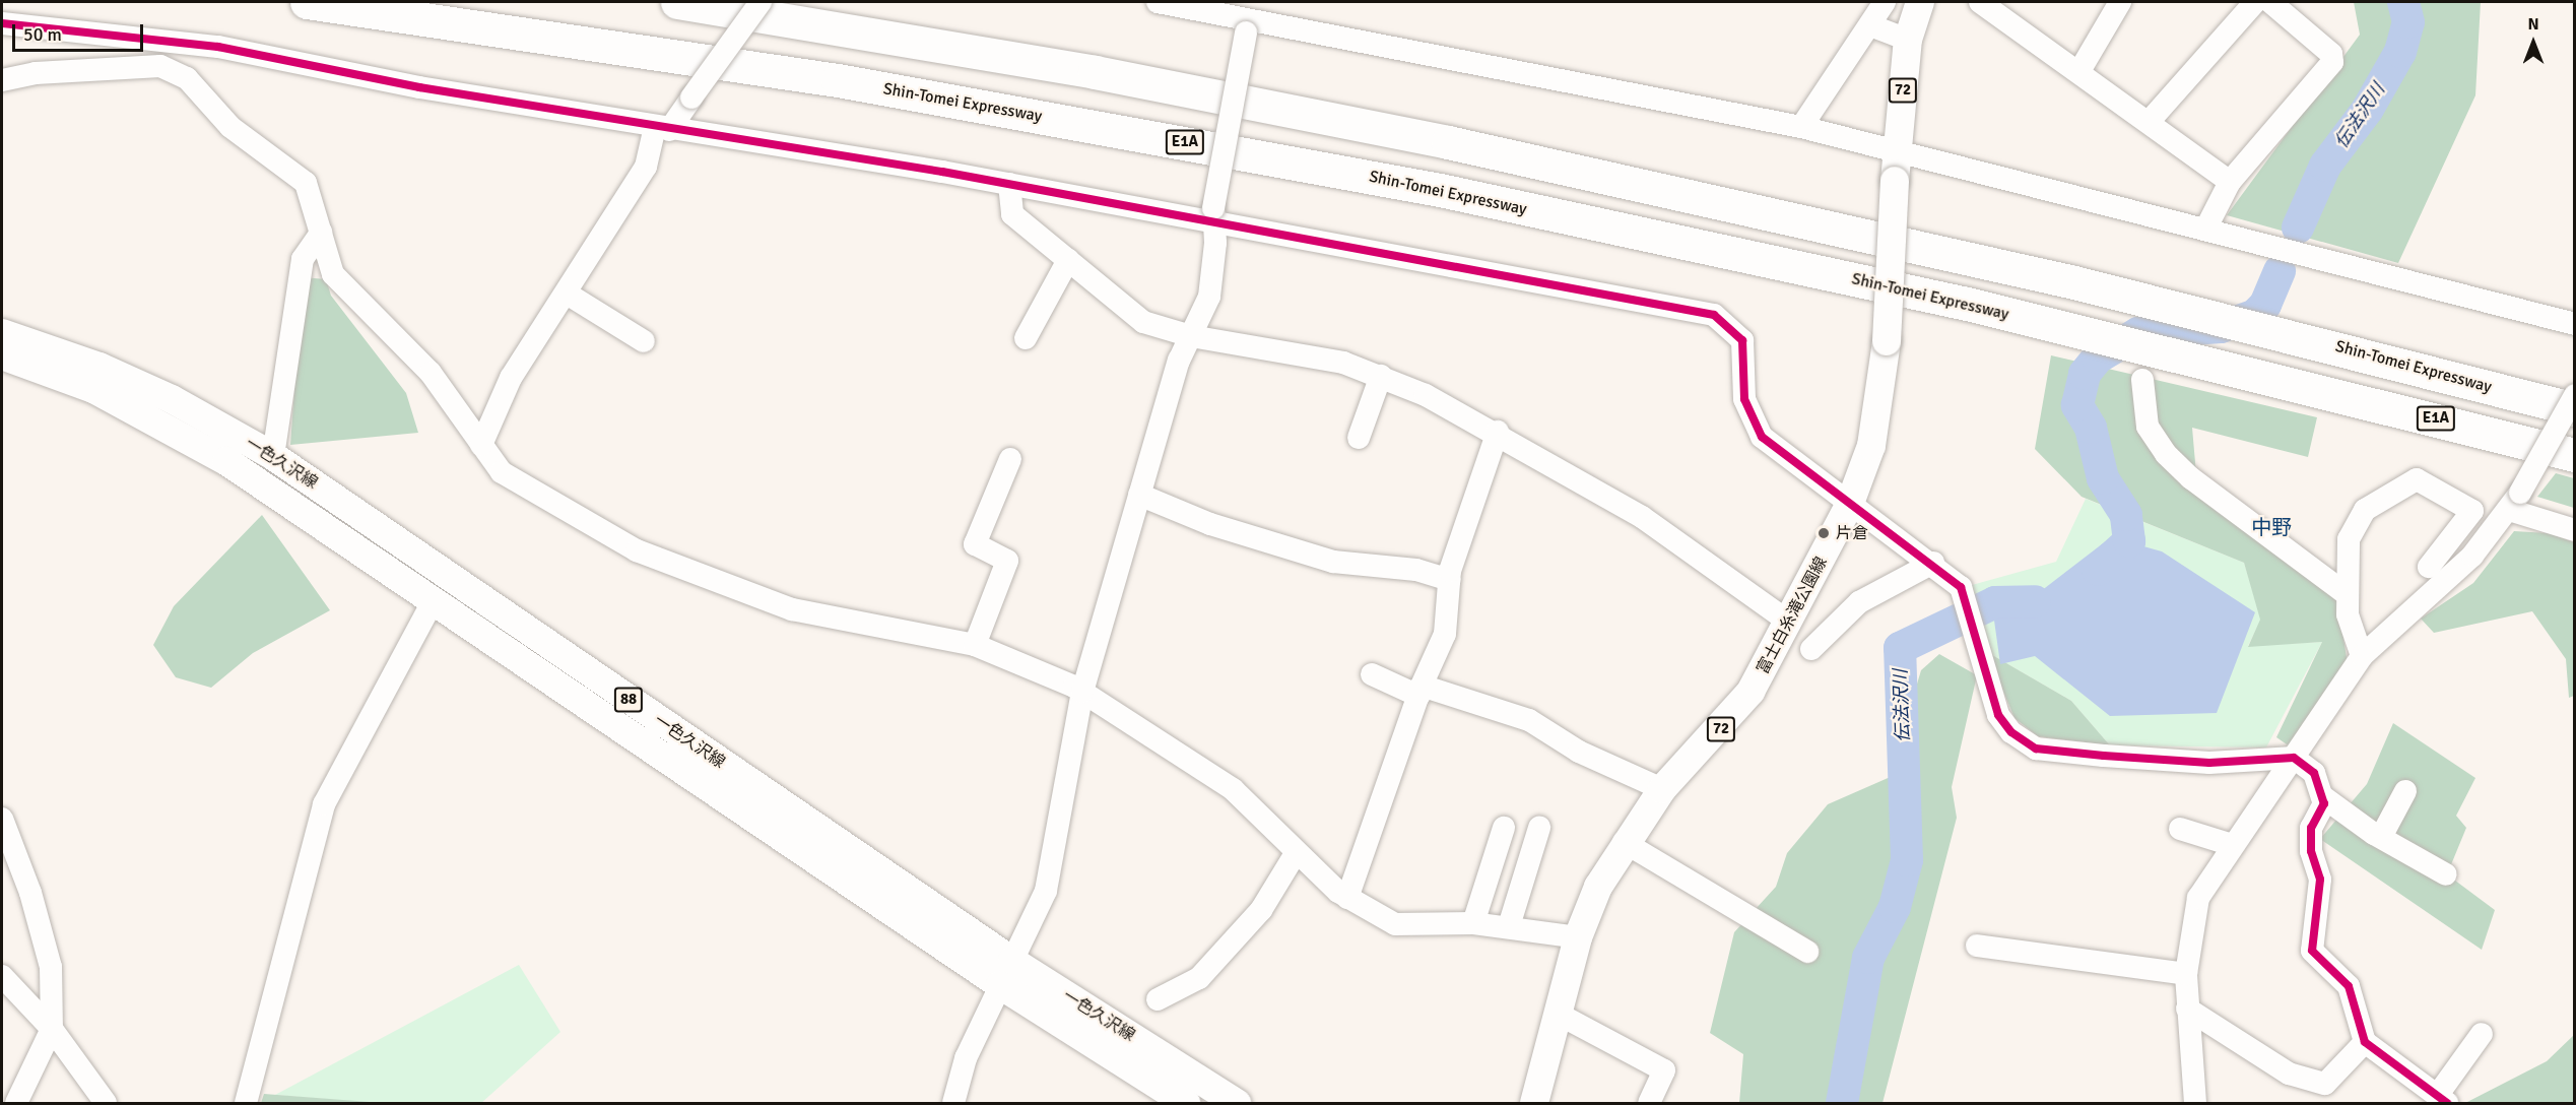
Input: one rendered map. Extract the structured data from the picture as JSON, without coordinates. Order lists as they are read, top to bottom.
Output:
{
  "streets": {
    "highway": ["Shin-Tomei Expressway", "E1A"],
    "main road": [
      "72",
      "一色久沢線",
      "富士白糸滝公園線",
      "88"
    ]
  },
  "districts": ["中野"],
  "water": ["伝法沢川"],
  "places": ["片倉"],
  "scale_bar": "50 m",
  "north": "top"
}
